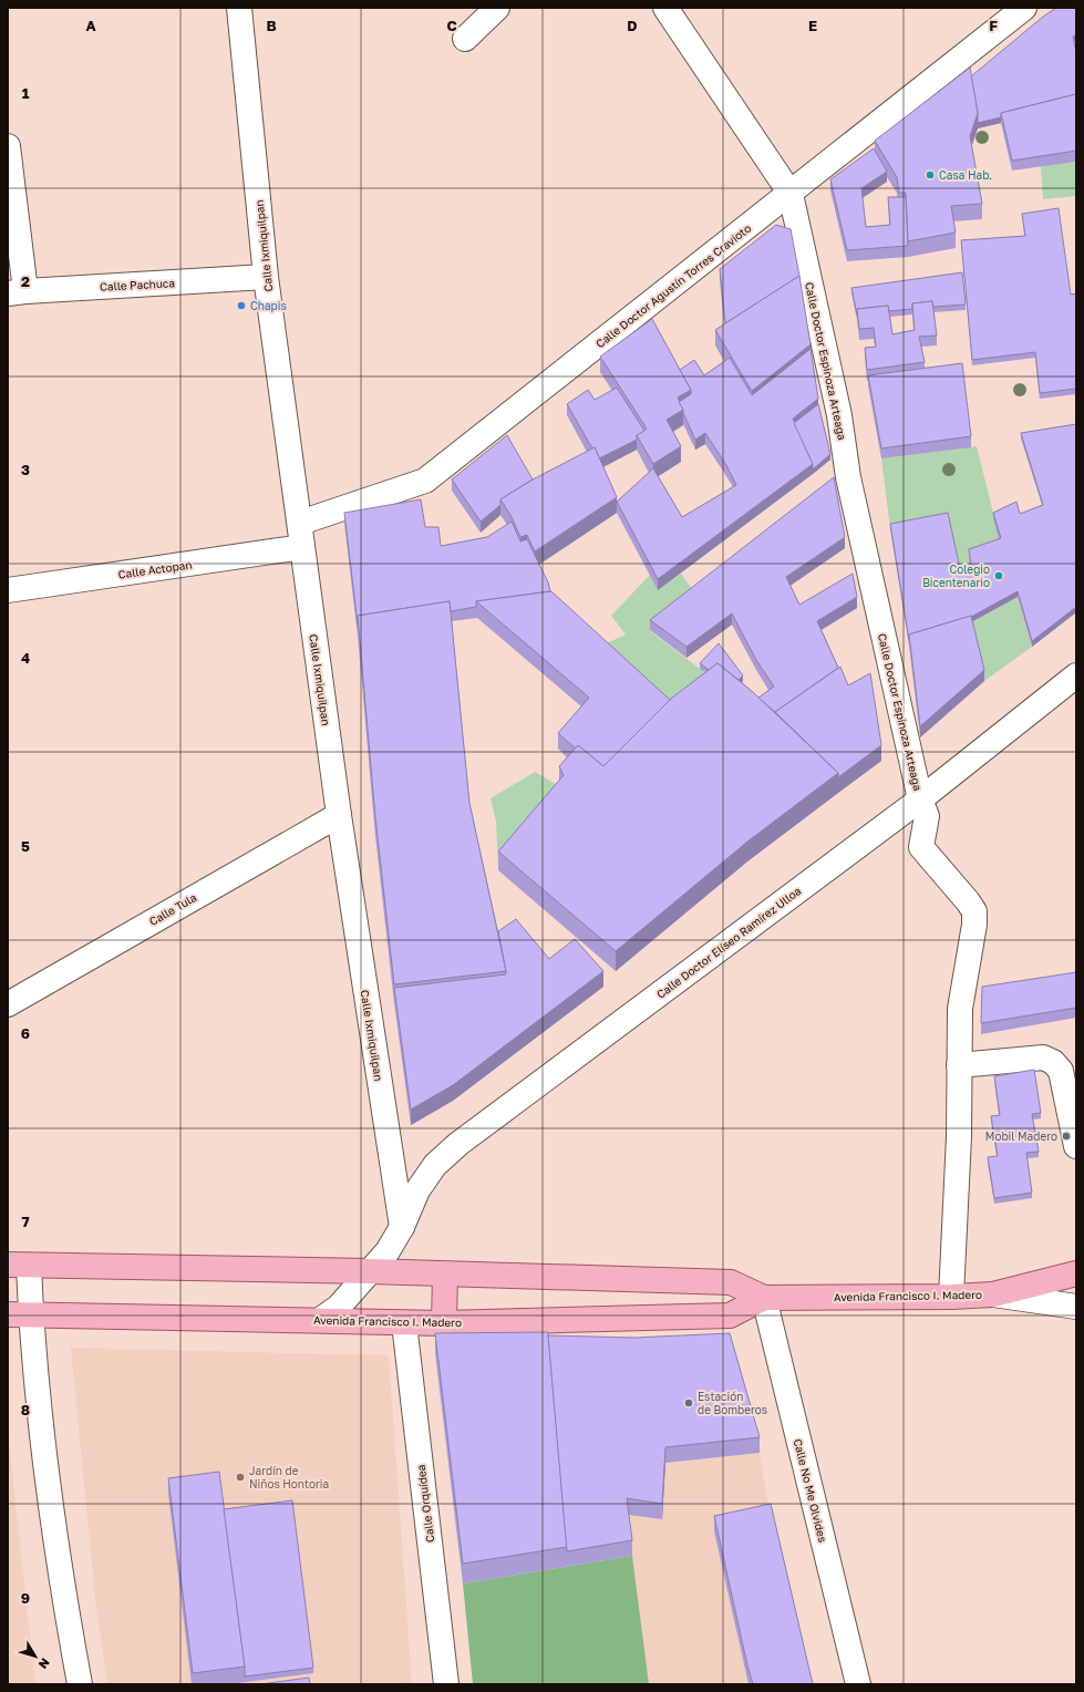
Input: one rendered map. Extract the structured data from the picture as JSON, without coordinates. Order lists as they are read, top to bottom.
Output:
{
  "streets": {
    "main road": ["Avenida Francisco I. Madero"],
    "street": [
      "Calle Ixmiquilpan",
      "Calle Pachuca",
      "Calle Doctor Agustín Torres Cravioto",
      "Calle Doctor Espinoza Arteaga",
      "Calle Actopan",
      "Calle Tula",
      "Calle Doctor Elíseo Ramírez Ulloa",
      "Calle No Me Olvides",
      "Calle Orquídea"
    ]
  },
  "crossings": [
    ["Calle Ixmiquilpan", "Calle Pachuca"],
    ["Calle Ixmiquilpan", "Calle Doctor Agustín Torres Cravioto"],
    ["Calle Ixmiquilpan", "Calle Actopan"],
    ["Calle Ixmiquilpan", "Calle Tula"],
    ["Calle Ixmiquilpan", "Calle Doctor Elíseo Ramírez Ulloa"],
    ["Calle Doctor Agustín Torres Cravioto", "Calle Doctor Espinoza Arteaga"],
    ["Calle Doctor Espinoza Arteaga", "Calle Doctor Elíseo Ramírez Ulloa"],
    ["Calle Doctor Espinoza Arteaga", "Avenida Francisco I. Madero"],
    ["Avenida Francisco I. Madero", "Calle No Me Olvides"],
    ["Avenida Francisco I. Madero", "Calle Orquídea"]
  ],
  "places": [
    "Casa Hab.",
    "Chapis",
    "Colegio Bicentenario",
    "Mobil Madero",
    "Estación de Bomberos",
    "Jardín de Niños Hontoria"
  ],
  "north": "bottom right",
  "grid": {
    "columns": [
      "A",
      "B",
      "C",
      "D",
      "E",
      "F"
    ],
    "rows": [
      "1",
      "2",
      "3",
      "4",
      "5",
      "6",
      "7",
      "8",
      "9"
    ]
  }
}
